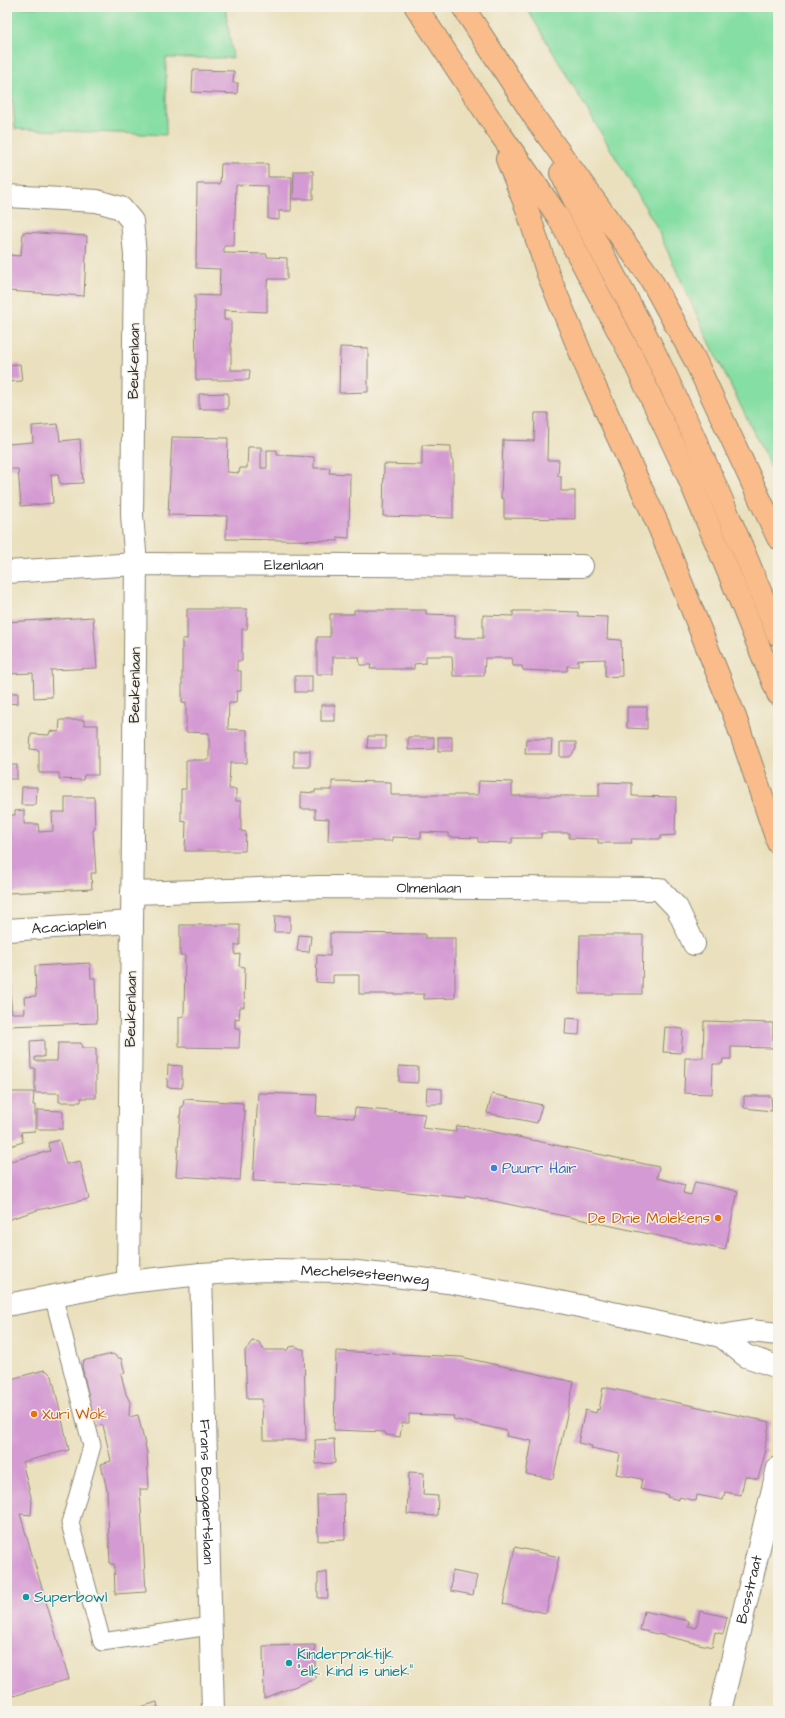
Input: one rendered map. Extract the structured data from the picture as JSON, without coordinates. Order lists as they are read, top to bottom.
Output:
{
  "streets": {
    "street": [
      "Beukenlaan",
      "Elzenlaan",
      "Olmenlaan",
      "Acaciaplein",
      "Mechelsesteenweg",
      "Frans Boogaertslaan",
      "Bosstraat"
    ]
  },
  "crossings": [
    ["Beukenlaan", "Elzenlaan"],
    ["Beukenlaan", "Olmenlaan"],
    ["Beukenlaan", "Acaciaplein"],
    ["Beukenlaan", "Mechelsesteenweg"],
    ["Mechelsesteenweg", "Frans Boogaertslaan"]
  ],
  "places": [
    "Puurr Hair",
    "De Drie Molekens",
    "Xuri Wok",
    "Superbowl",
    "Kinderpraktijk \"elk kind is uniek\""
  ]
}
